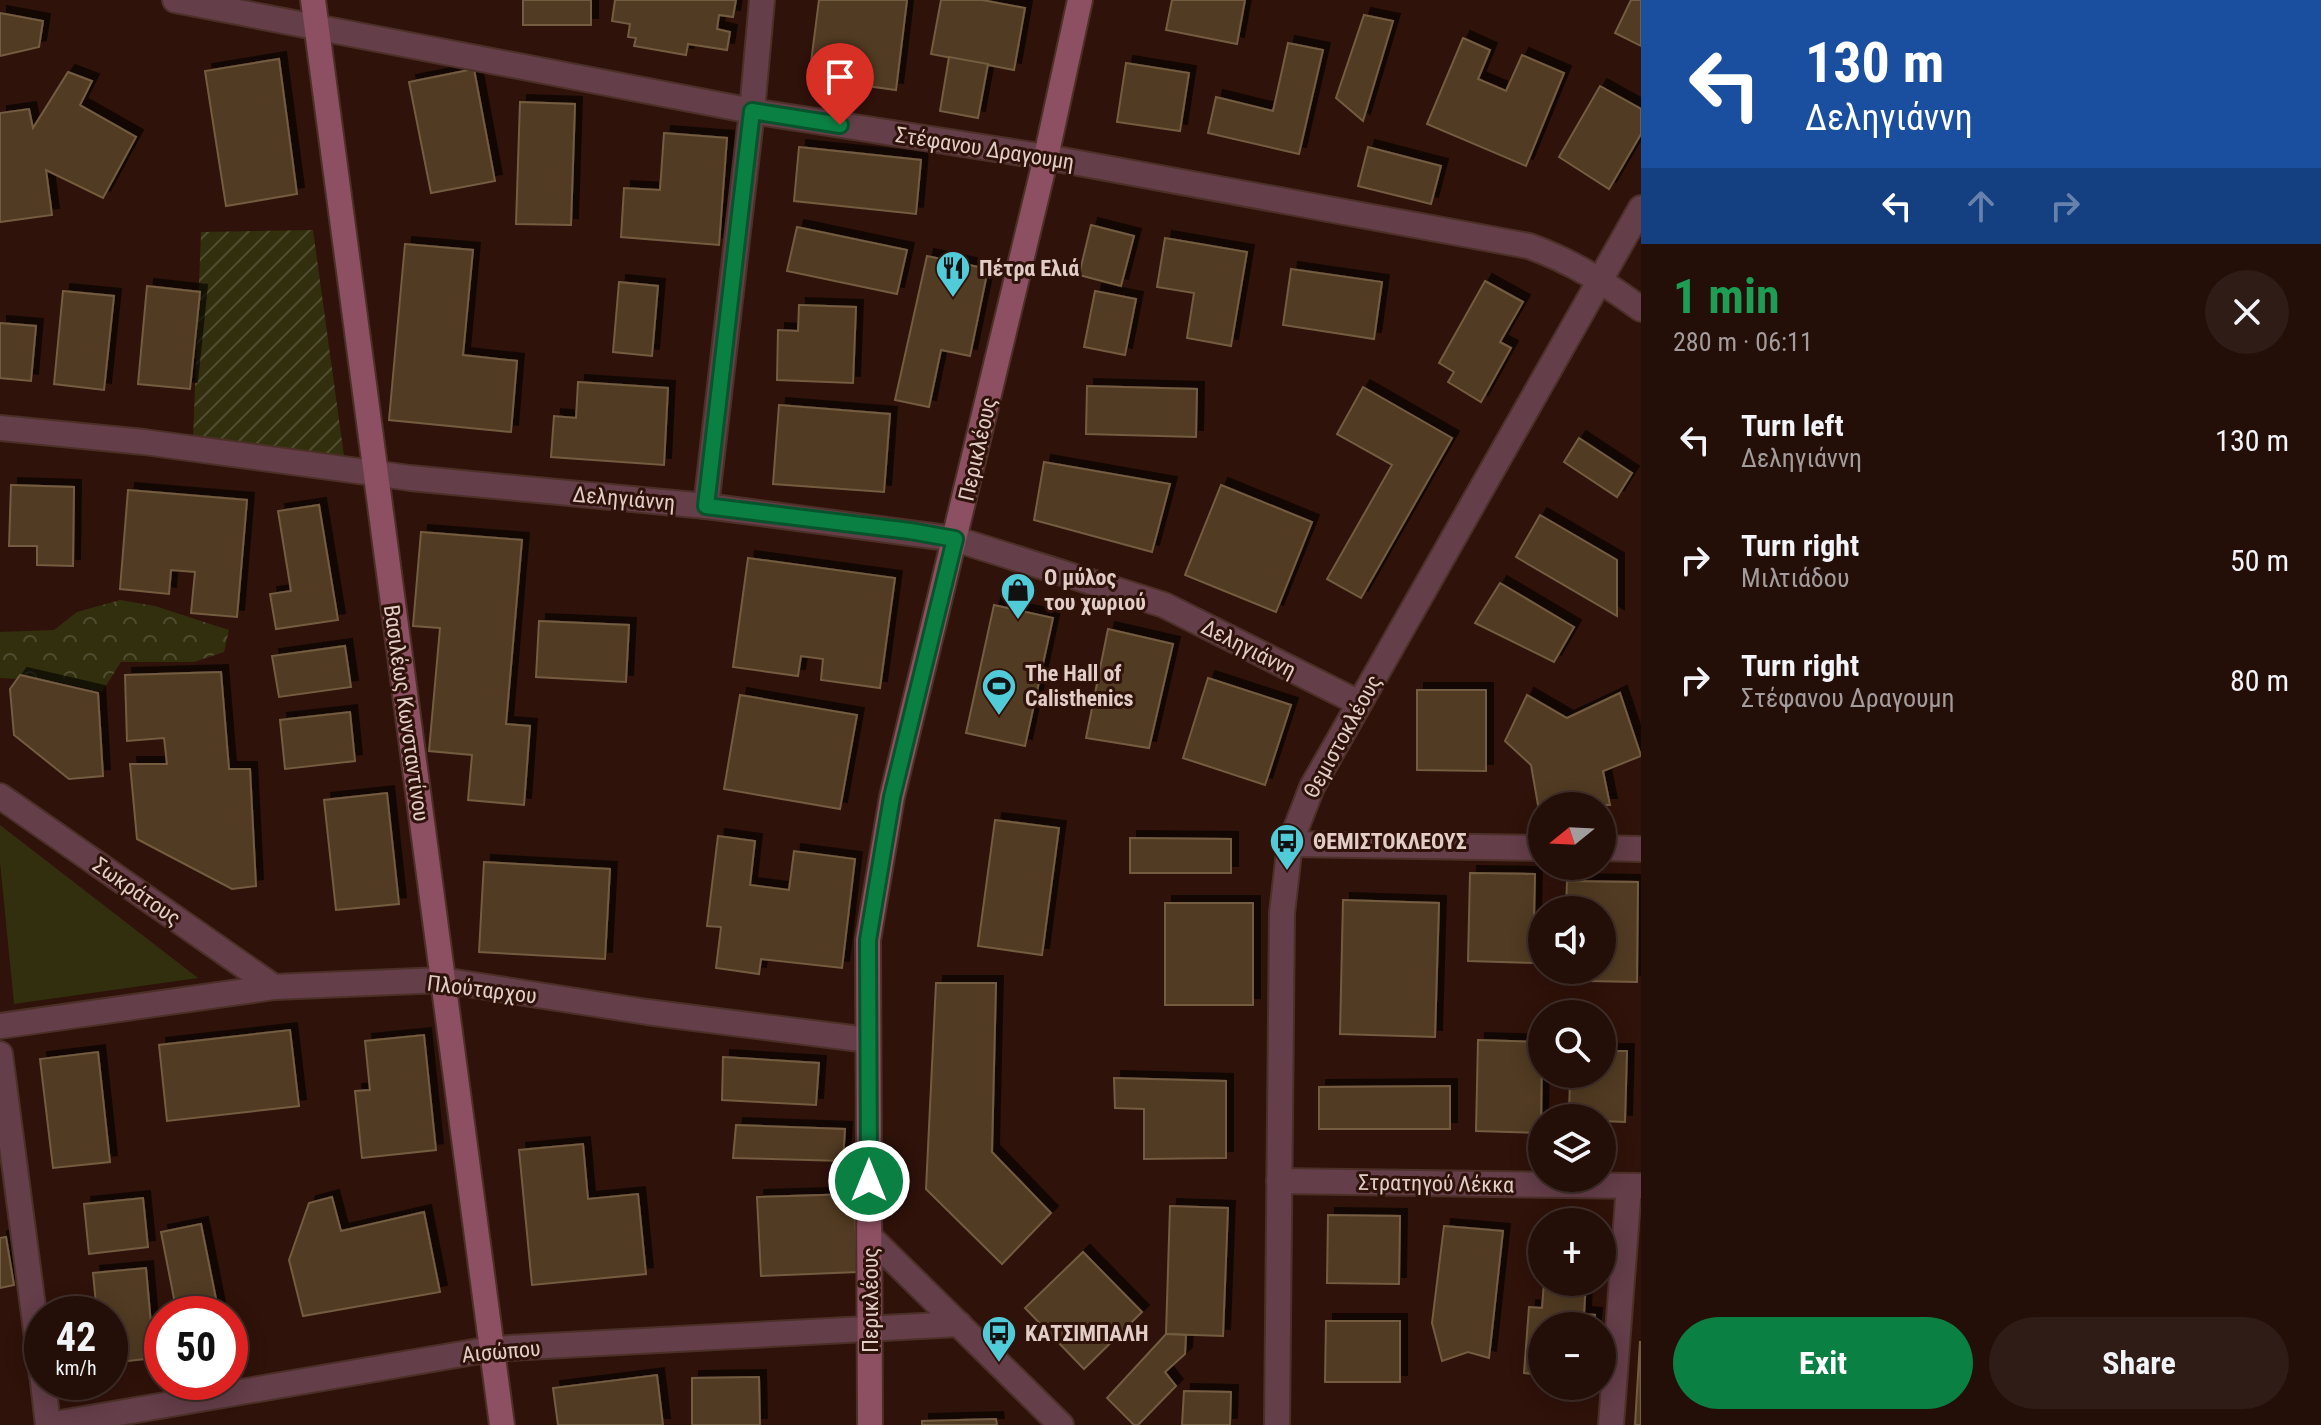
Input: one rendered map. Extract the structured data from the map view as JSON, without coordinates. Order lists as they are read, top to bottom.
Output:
{
  "streets": {
    "main road": ["Περικλέους", "Βασιλέως Κωνσταντίνου"],
    "street": [
      "Στέφανου Δραγουμη",
      "Δεληγιάννη",
      "Θεμιστοκλέους",
      "Σωκράτους",
      "Πλούταρχου",
      "Στρατηγού Λέκκα",
      "Αισώπου"
    ]
  },
  "crossings": [
    ["Στέφανου Δραγουμη", "Περικλέους"],
    ["Στέφανου Δραγουμη", "Βασιλέως Κωνσταντίνου"],
    ["Στέφανου Δραγουμη", "Θεμιστοκλέους"],
    ["Περικλέους", "Δεληγιάννη"],
    ["Περικλέους", "Πλούταρχου"],
    ["Περικλέους", "Αισώπου"],
    ["Δεληγιάννη", "Βασιλέως Κωνσταντίνου"],
    ["Δεληγιάννη", "Θεμιστοκλέους"],
    ["Βασιλέως Κωνσταντίνου", "Πλούταρχου"],
    ["Βασιλέως Κωνσταντίνου", "Αισώπου"],
    ["Θεμιστοκλέους", "Στρατηγού Λέκκα"],
    ["Σωκράτους", "Πλούταρχου"]
  ],
  "places": {
    "restaurant": ["Πέτρα Ελιά"],
    "shop": ["Ο μύλος του χωριού"],
    "sports": ["The Hall of Calisthenics"],
    "bus stop": ["ΘΕΜΙΣΤΟΚΛΕΟΥΣ", "ΚΑΤΣΙΜΠΑΛΗ"]
  },
  "north": "left",
  "page": {
    "turn": ["130 m", "Δεληγιάννη"],
    "heading": ["1 min", "280 m · 06:11"],
    "list": [
      {
        "name": "Turn left",
        "note": "Δεληγιάννη",
        "value": "130 m"
      },
      {
        "name": "Turn right",
        "note": "Μιλτιάδου",
        "value": "50 m"
      },
      {
        "name": "Turn right",
        "note": "Στέφανου Δραγουμη",
        "value": "80 m"
      }
    ],
    "map_buttons": ["+", "−"],
    "speed": "42 km/h",
    "limit": "50",
    "buttons": ["Exit", "Share"]
  }
}
